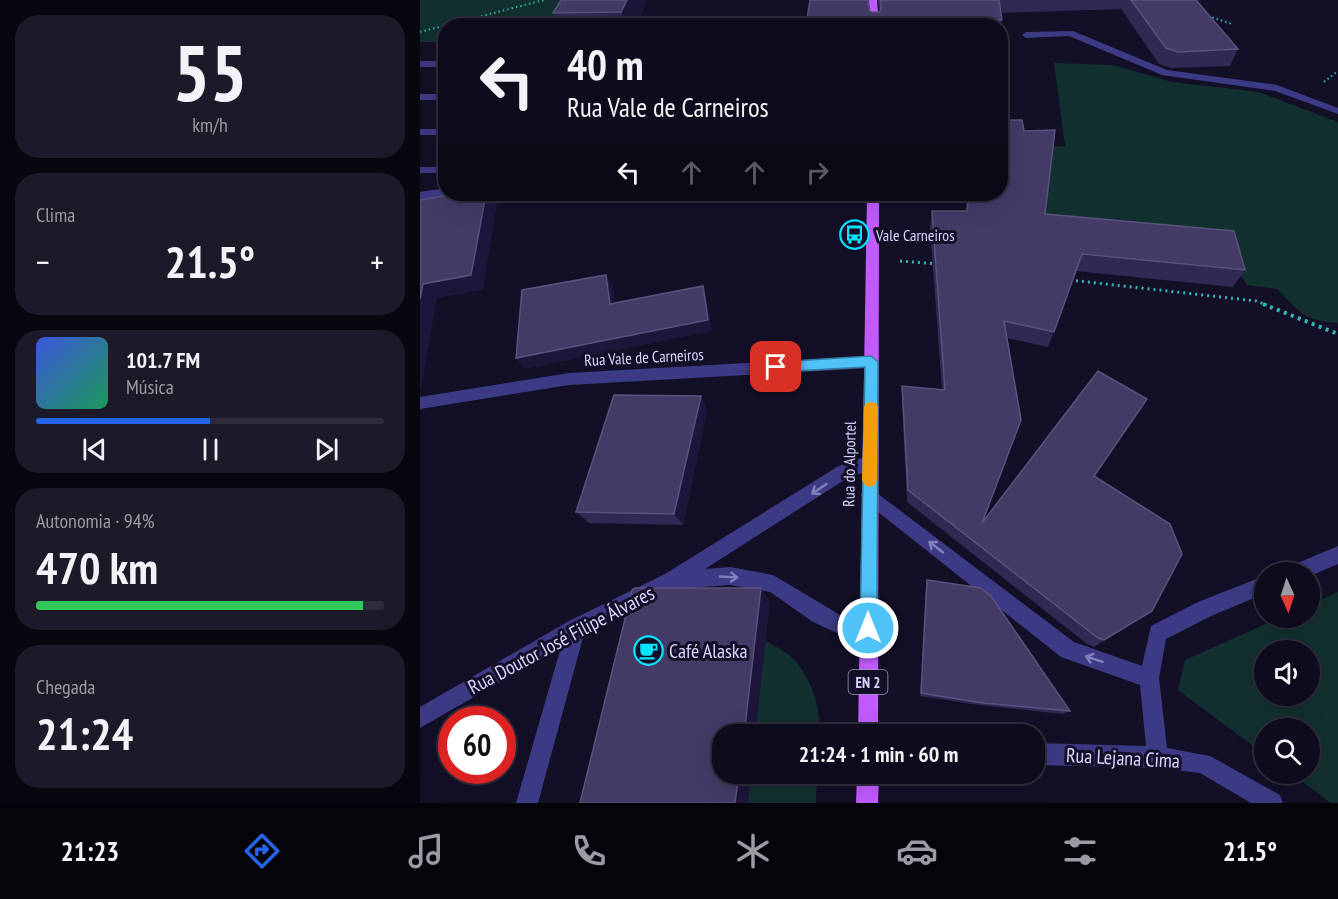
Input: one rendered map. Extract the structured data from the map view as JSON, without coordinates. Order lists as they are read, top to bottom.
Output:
{
  "streets": {
    "main road": ["Rua do Alportel", "EN 2"],
    "street": ["Rua Vale de Carneiros", "Rua Doutor José Filipe Álvares", "Rua Lejana Cima"]
  },
  "crossings": [
    ["Rua Vale de Carneiros", "Rua do Alportel"],
    ["Rua do Alportel", "Rua Doutor José Filipe Álvares"]
  ],
  "one_way": ["Rua Doutor José Filipe Álvares"],
  "places": {
    "bus stop": ["Vale Carneiros"],
    "cafe": ["Café Alaska"]
  },
  "north": "bottom",
  "page": {
    "tile": [
      ["55", "km/h"],
      "Clima",
      ["Autonomia · 94%", "470 km"],
      ["Chegada", "21:24"]
    ],
    "turn": ["40 m", "Rua Vale de Carneiros"],
    "heat": ["−", "21.5°", "+"],
    "song": ["101.7 FM", "Música"],
    "limit": "60",
    "trip": "21:24 · 1 min · 60 m",
    "tabs": ["21:23", "21.5°"]
  }
}
